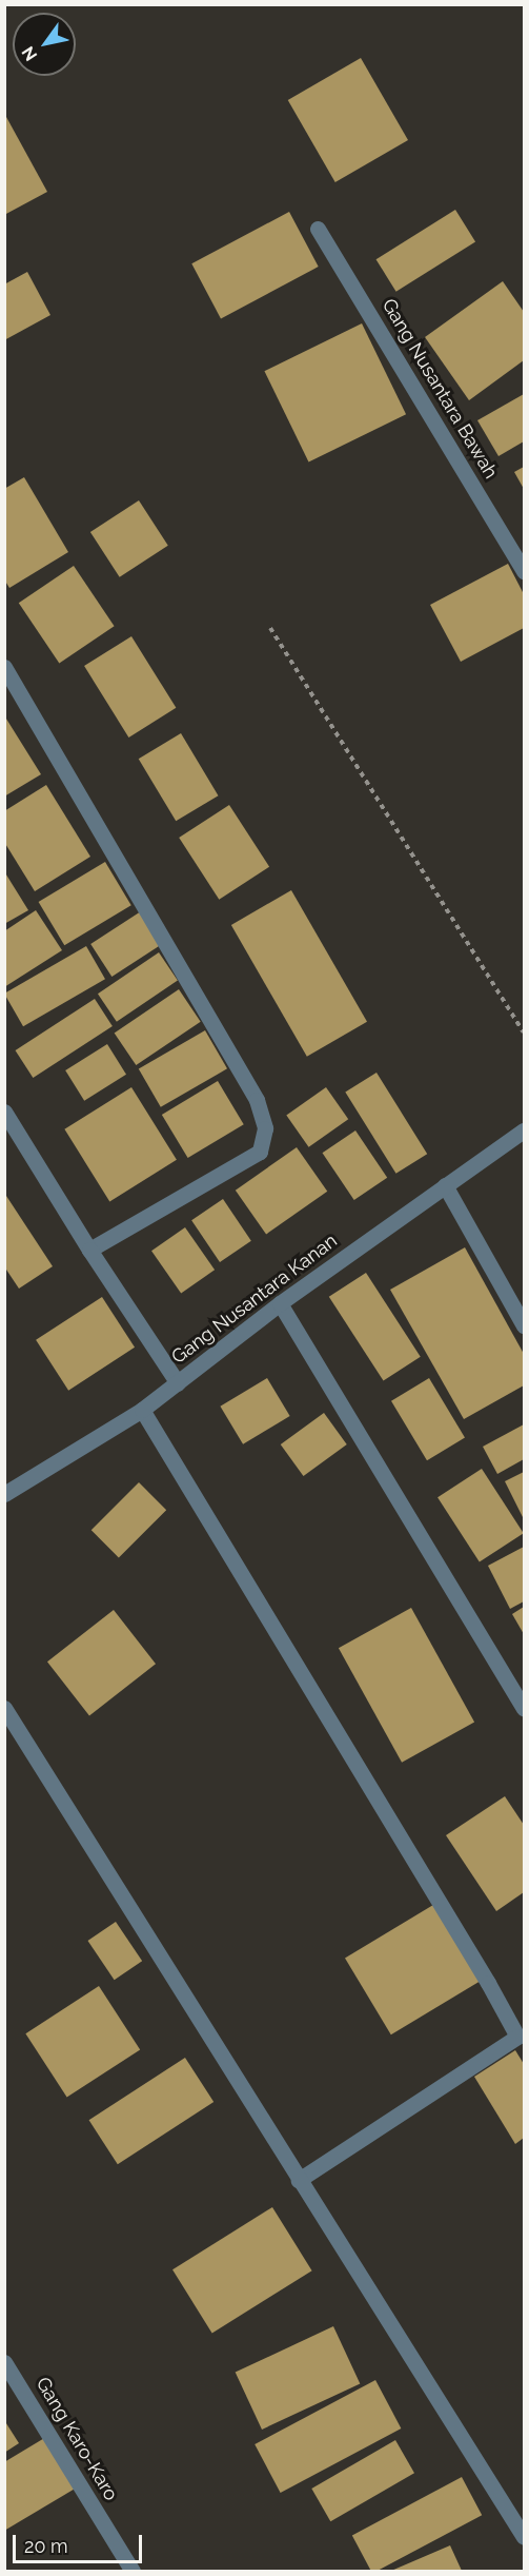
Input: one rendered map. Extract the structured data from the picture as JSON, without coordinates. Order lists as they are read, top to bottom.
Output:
{
  "streets": {
    "street": ["Gang Nusantara Bawah", "Gang Nusantara Kanan", "Gang Karo-Karo"]
  },
  "scale_bar": "20 m",
  "north": "bottom left"
}
